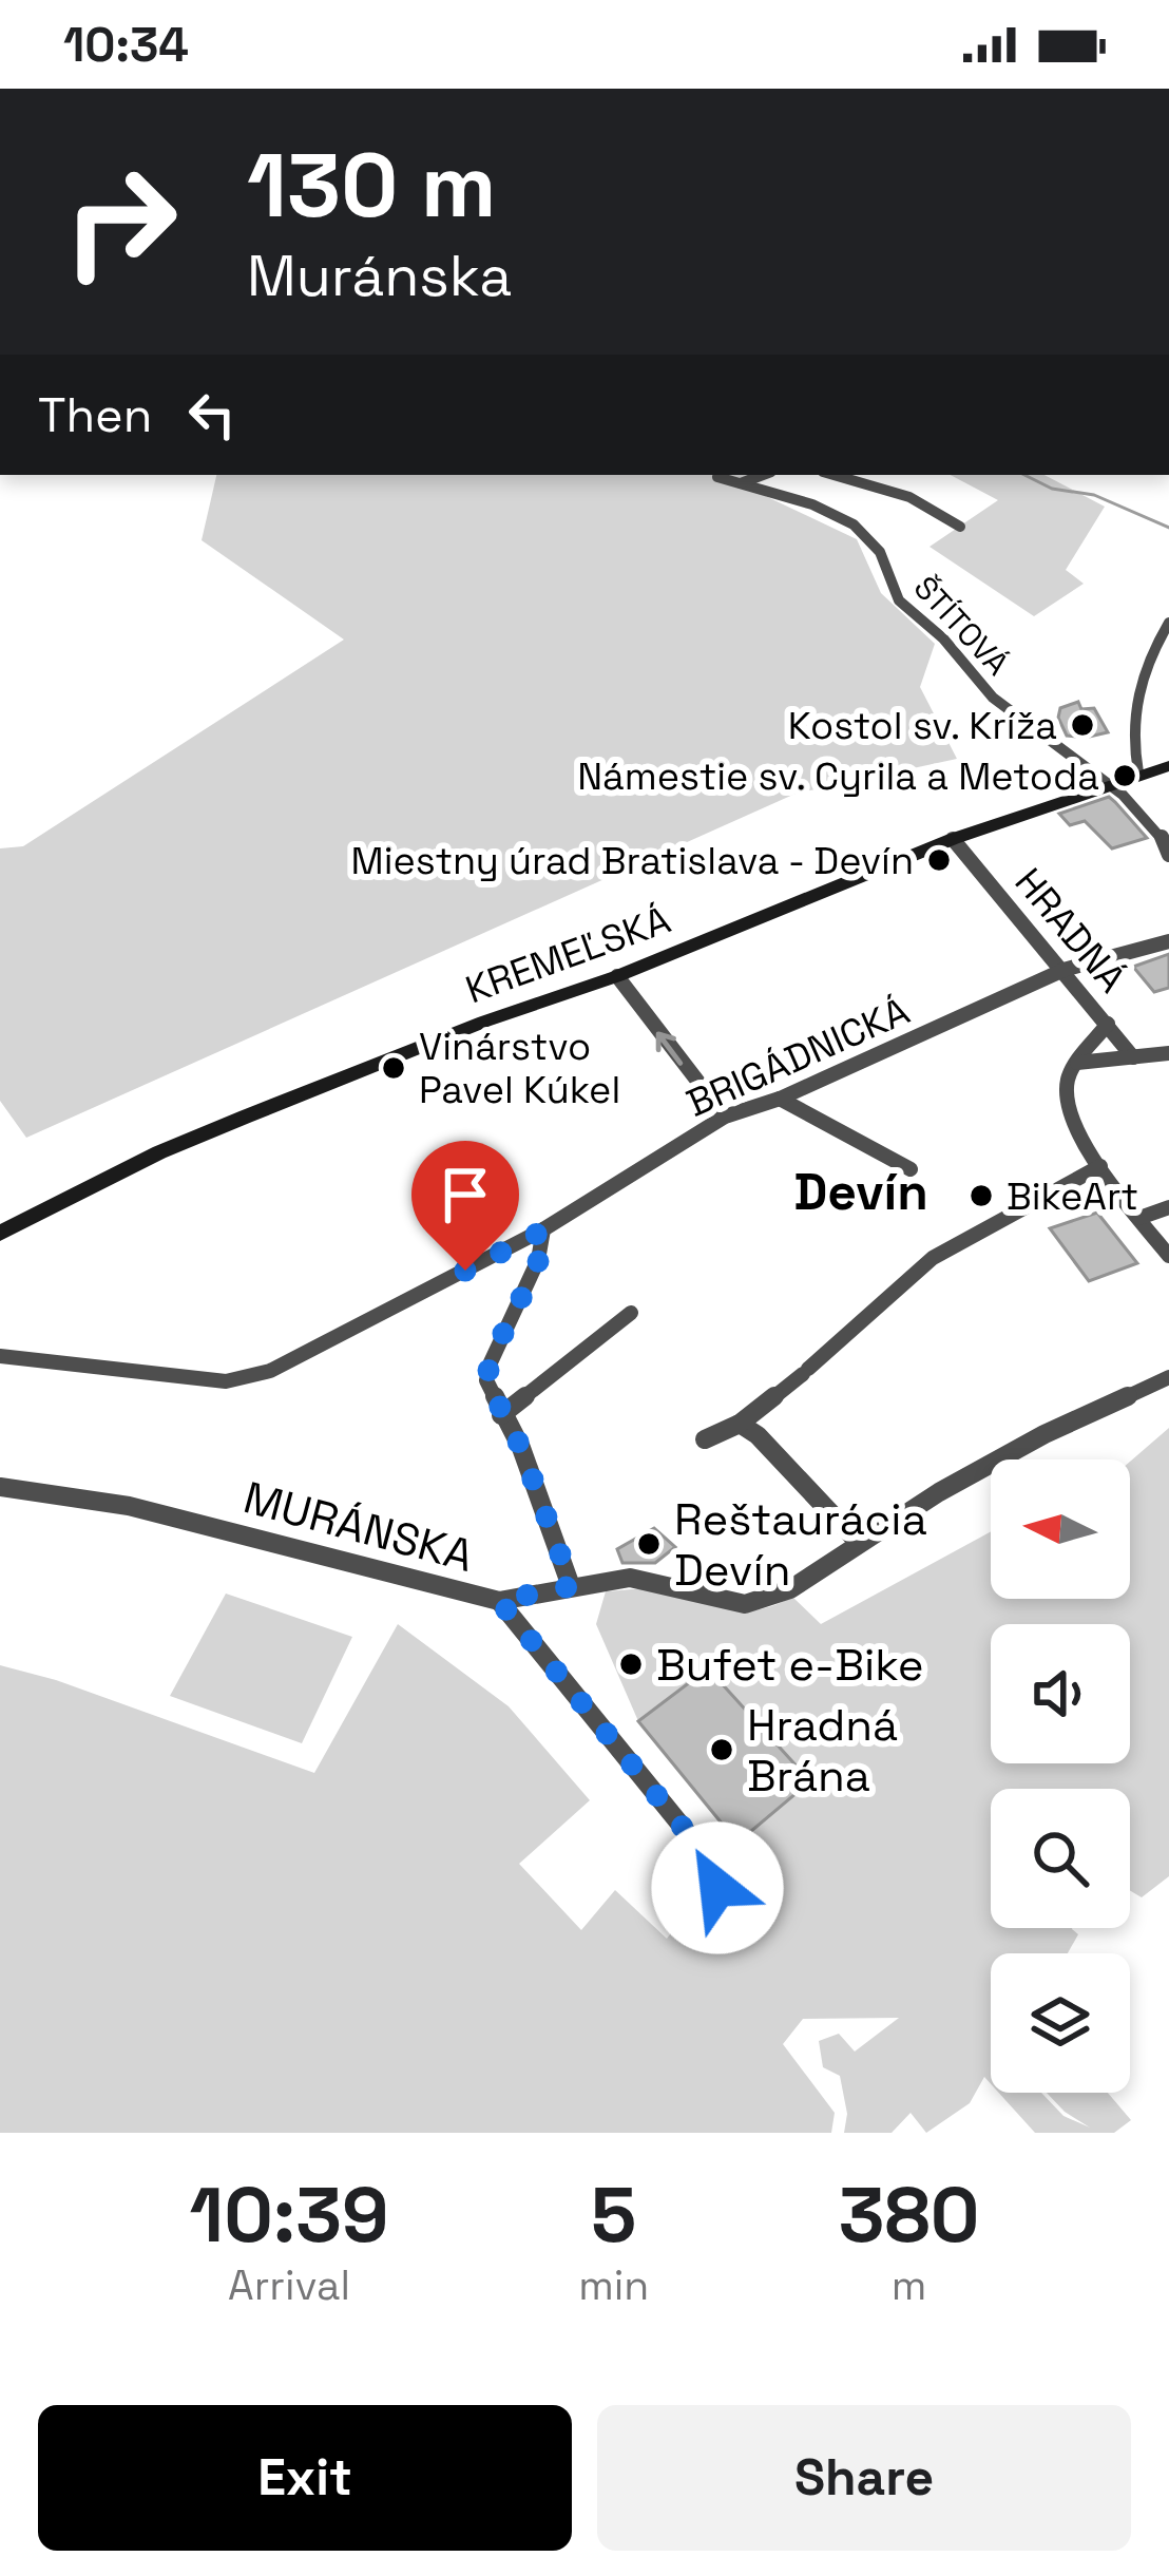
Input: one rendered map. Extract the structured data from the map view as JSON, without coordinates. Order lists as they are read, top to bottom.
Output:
{
  "streets": {
    "street": [
      "ŠTÍTOVÁ",
      "HRADNÁ",
      "KREMEĽSKÁ",
      "BRIGÁDNICKÁ",
      "MURÁNSKA"
    ]
  },
  "crossings": [
    ["ŠTÍTOVÁ", "KREMEĽSKÁ"],
    ["HRADNÁ", "KREMEĽSKÁ"],
    ["HRADNÁ", "BRIGÁDNICKÁ"]
  ],
  "districts": ["Devín"],
  "places": [
    "Kostol sv. Kríža",
    "Námestie sv. Cyrila a Metoda",
    "Miestny úrad Bratislava - Devín",
    "Vinárstvo Pavel Kúkel",
    "BikeArt",
    "Reštaurácia Devín",
    "Bufet e-Bike",
    "Hradná Brána"
  ],
  "north": "left",
  "page": {
    "status": "10:34",
    "turn": ["130 m", "Muránska"],
    "then": "Then",
    "eta": [
      "10:39",
      "Arrival",
      "5",
      "min",
      "380",
      "m"
    ],
    "buttons": ["Exit", "Share"]
  }
}
